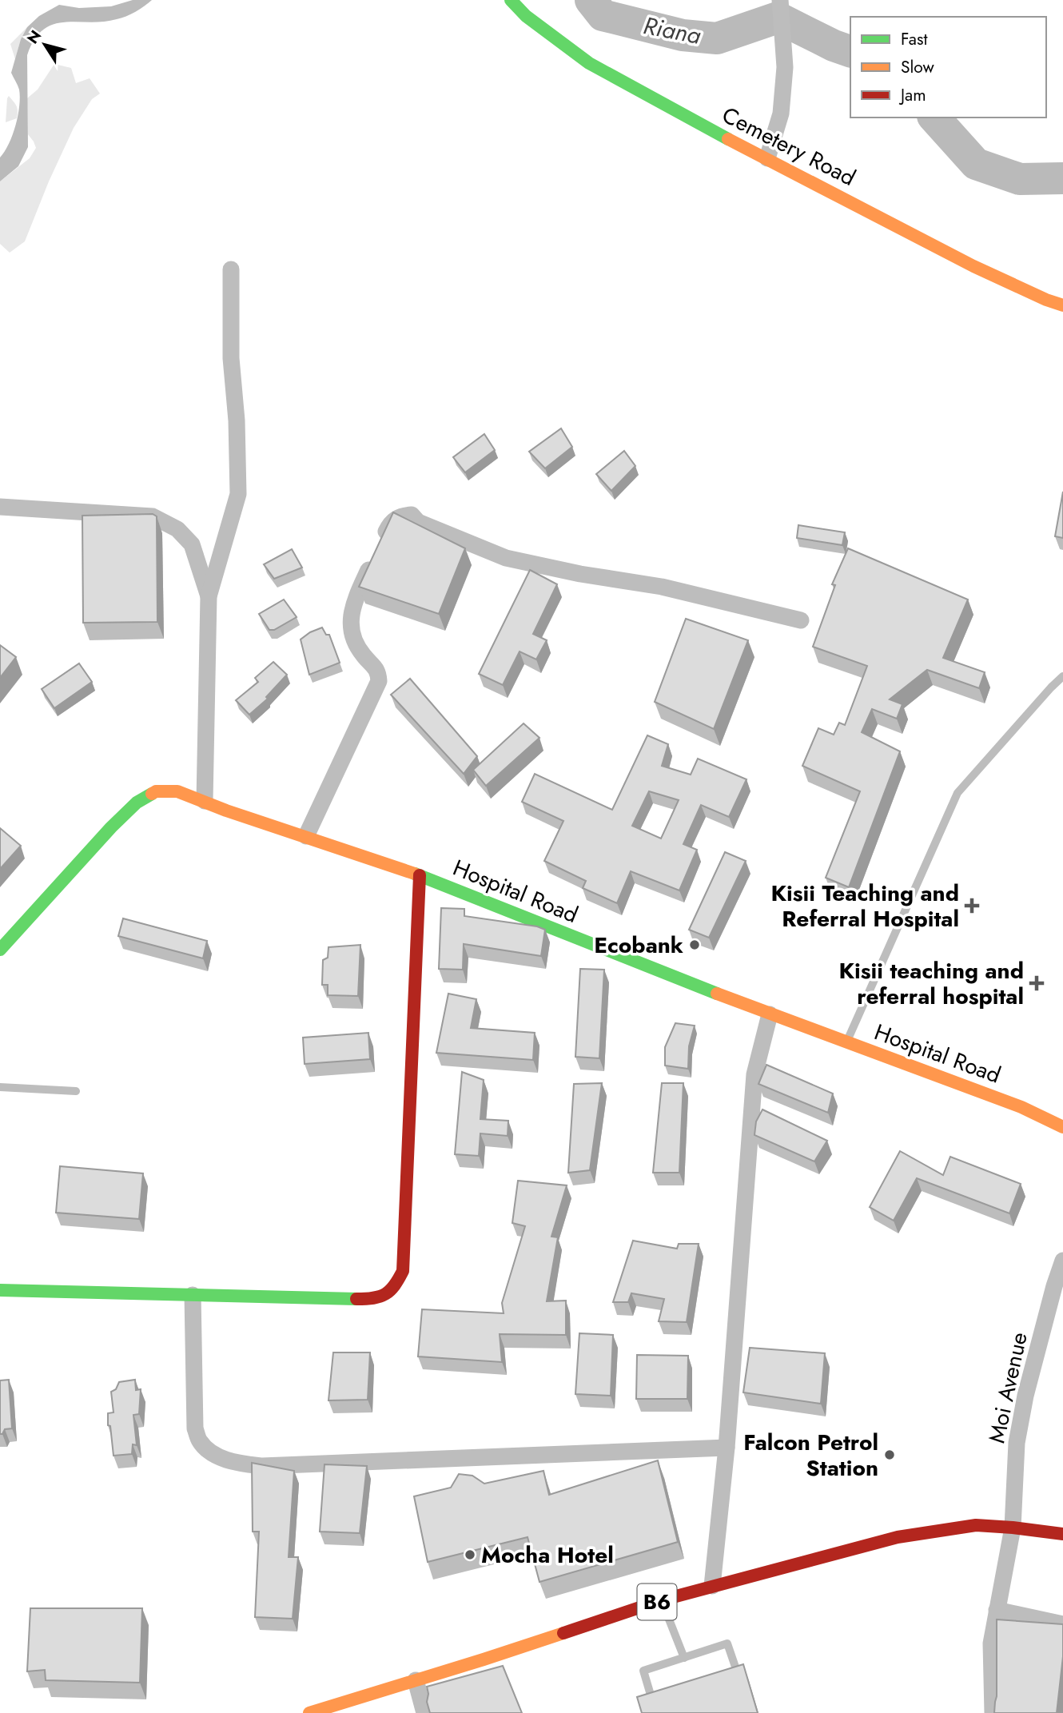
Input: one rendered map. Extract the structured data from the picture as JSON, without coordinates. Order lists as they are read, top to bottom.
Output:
{
  "streets": {
    "main road": ["Cemetery Road", "Hospital Road", "B6"],
    "street": ["Moi Avenue"]
  },
  "crossings": [
    ["Moi Avenue", "B6"]
  ],
  "water": ["Riana"],
  "places": {
    "health": ["Kisii Teaching and Referral Hospital", "Kisii teaching and referral hospital"],
    "other": ["Ecobank", "Falcon Petrol Station", "Mocha Hotel"]
  },
  "legend": ["Fast", "Slow", "Jam"],
  "north": "top left"
}
